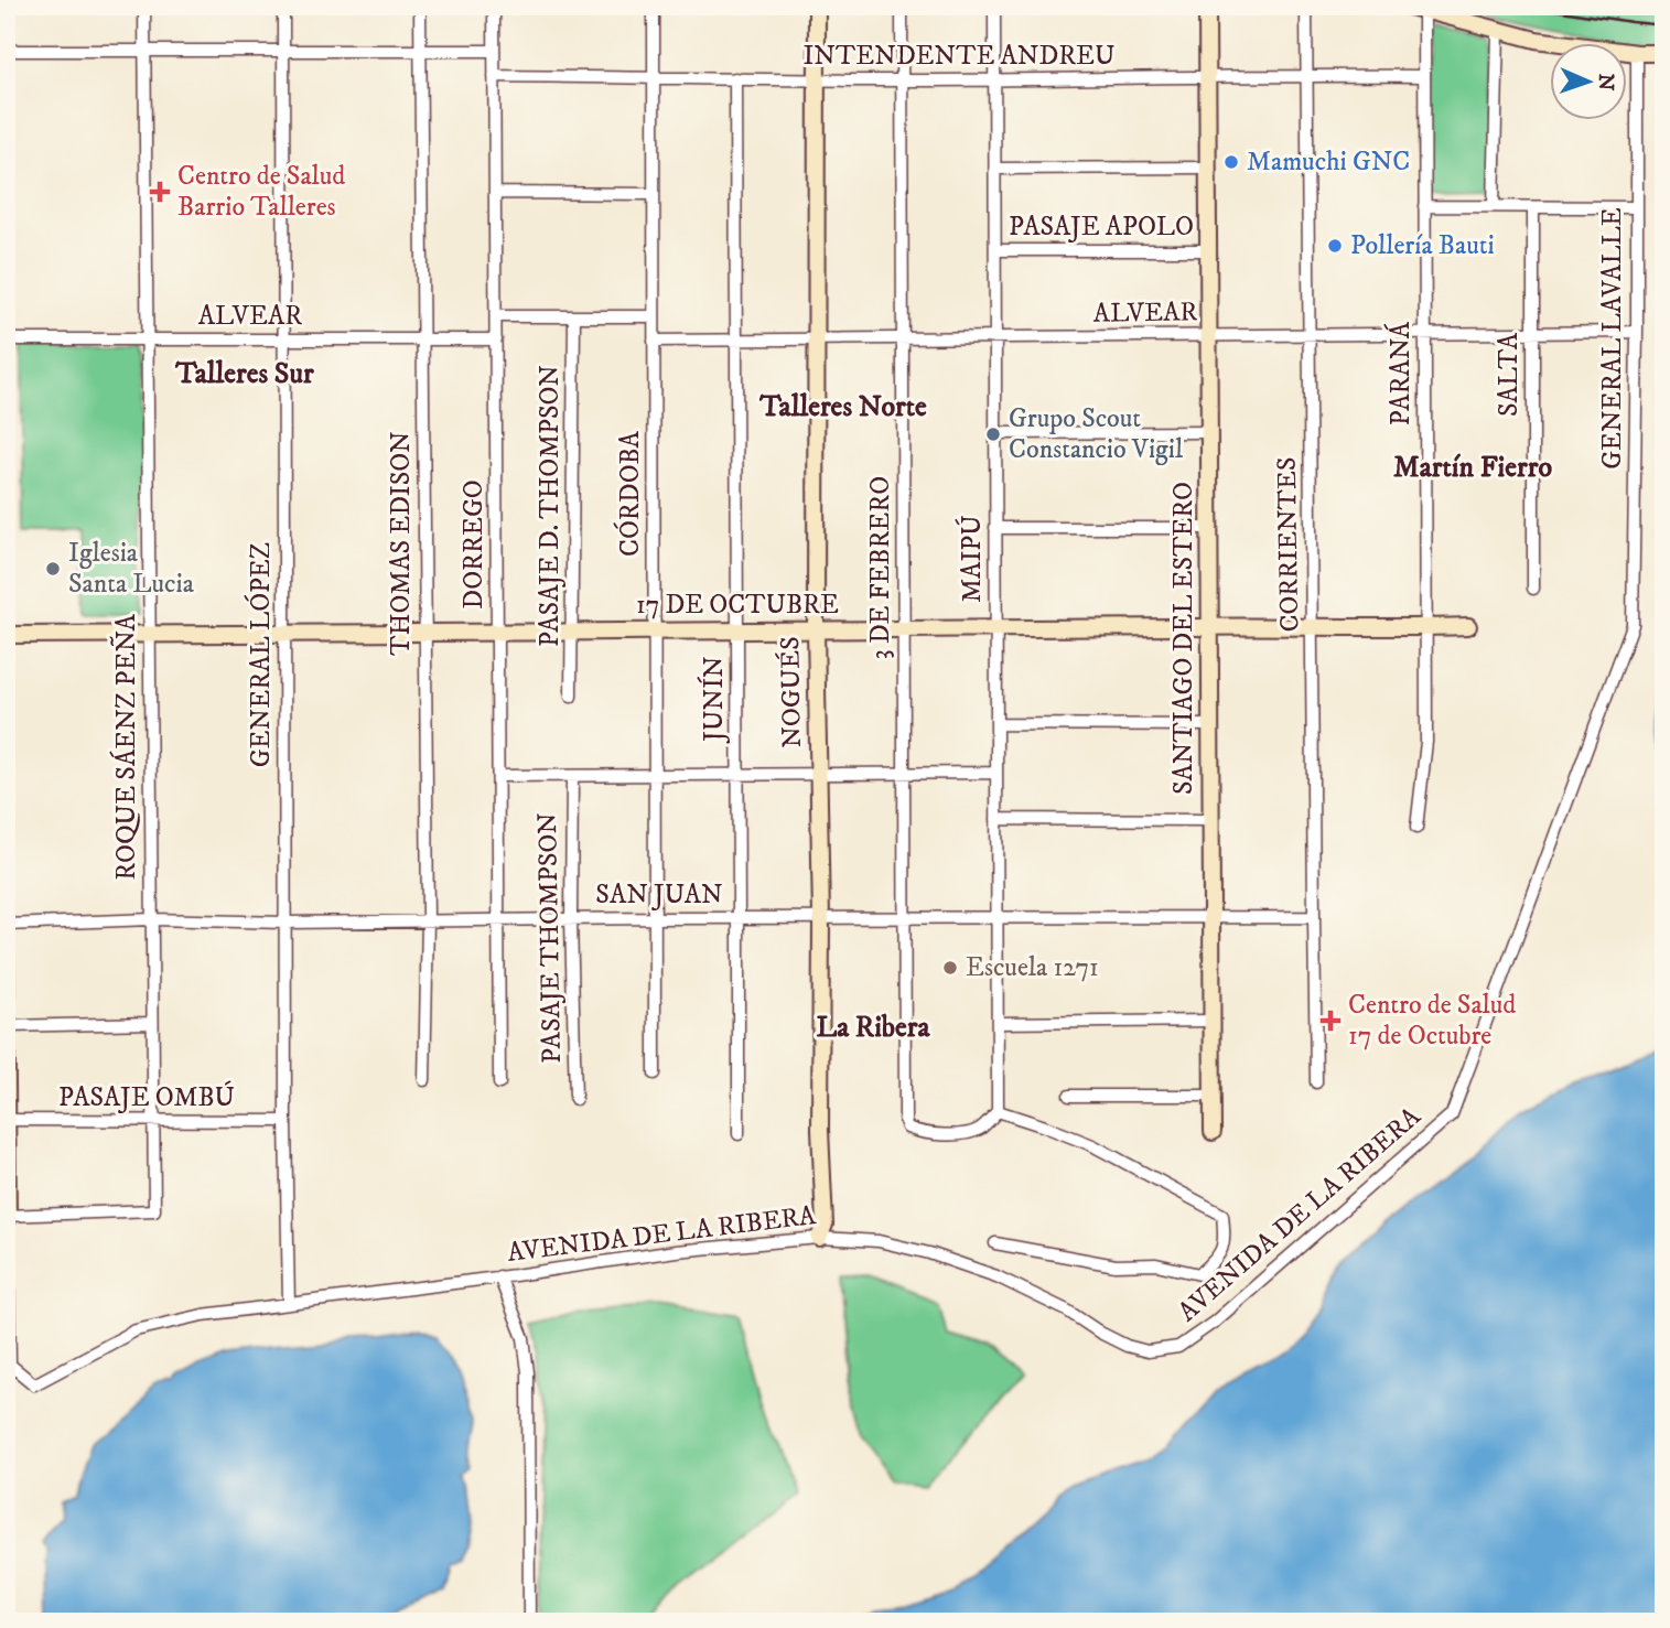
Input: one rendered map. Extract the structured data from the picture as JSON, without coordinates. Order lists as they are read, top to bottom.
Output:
{
  "streets": {
    "street": [
      "INTENDENTE ANDREU",
      "PASAJE APOLO",
      "ALVEAR",
      "GENERAL LAVALLE",
      "PARANÁ",
      "SALTA",
      "CÓRDOBA",
      "PASAJE D. THOMPSON",
      "THOMAS EDISON",
      "DORREGO",
      "CORRIENTES",
      "MAIPÚ",
      "3 DE FEBRERO",
      "17 DE OCTUBRE",
      "SANTIAGO DEL ESTERO",
      "GENERAL LÓPEZ",
      "NOGUÉS",
      "JUNÍN",
      "ROQUE SÁENZ PEÑA",
      "SAN JUAN",
      "PASAJE THOMPSON",
      "PASAJE OMBÚ",
      "AVENIDA DE LA RIBERA"
    ]
  },
  "crossings": [
    ["INTENDENTE ANDREU", "PARANÁ"],
    ["INTENDENTE ANDREU", "CÓRDOBA"],
    ["INTENDENTE ANDREU", "DORREGO"],
    ["INTENDENTE ANDREU", "CORRIENTES"],
    ["INTENDENTE ANDREU", "MAIPÚ"],
    ["INTENDENTE ANDREU", "3 DE FEBRERO"],
    ["INTENDENTE ANDREU", "SANTIAGO DEL ESTERO"],
    ["INTENDENTE ANDREU", "NOGUÉS"],
    ["INTENDENTE ANDREU", "JUNÍN"],
    ["PASAJE APOLO", "MAIPÚ"],
    ["PASAJE APOLO", "SANTIAGO DEL ESTERO"],
    ["ALVEAR", "GENERAL LAVALLE"],
    ["ALVEAR", "PARANÁ"],
    ["ALVEAR", "SALTA"],
    ["ALVEAR", "CÓRDOBA"],
    ["ALVEAR", "THOMAS EDISON"],
    ["ALVEAR", "DORREGO"],
    ["ALVEAR", "CORRIENTES"],
    ["ALVEAR", "MAIPÚ"],
    ["ALVEAR", "3 DE FEBRERO"],
    ["ALVEAR", "SANTIAGO DEL ESTERO"],
    ["ALVEAR", "GENERAL LÓPEZ"],
    ["ALVEAR", "NOGUÉS"],
    ["ALVEAR", "JUNÍN"],
    ["ALVEAR", "ROQUE SÁENZ PEÑA"],
    ["GENERAL LAVALLE", "AVENIDA DE LA RIBERA"],
    ["PARANÁ", "17 DE OCTUBRE"],
    ["CÓRDOBA", "17 DE OCTUBRE"],
    ["CÓRDOBA", "SAN JUAN"],
    ["PASAJE D. THOMPSON", "17 DE OCTUBRE"],
    ["THOMAS EDISON", "17 DE OCTUBRE"],
    ["THOMAS EDISON", "SAN JUAN"],
    ["DORREGO", "17 DE OCTUBRE"],
    ["DORREGO", "SAN JUAN"],
    ["CORRIENTES", "17 DE OCTUBRE"],
    ["CORRIENTES", "SAN JUAN"],
    ["MAIPÚ", "3 DE FEBRERO"],
    ["MAIPÚ", "17 DE OCTUBRE"],
    ["MAIPÚ", "SAN JUAN"],
    ["3 DE FEBRERO", "17 DE OCTUBRE"],
    ["3 DE FEBRERO", "SAN JUAN"],
    ["17 DE OCTUBRE", "SANTIAGO DEL ESTERO"],
    ["17 DE OCTUBRE", "GENERAL LÓPEZ"],
    ["17 DE OCTUBRE", "NOGUÉS"],
    ["17 DE OCTUBRE", "JUNÍN"],
    ["17 DE OCTUBRE", "ROQUE SÁENZ PEÑA"],
    ["SANTIAGO DEL ESTERO", "SAN JUAN"],
    ["GENERAL LÓPEZ", "SAN JUAN"],
    ["GENERAL LÓPEZ", "PASAJE OMBÚ"],
    ["GENERAL LÓPEZ", "AVENIDA DE LA RIBERA"],
    ["NOGUÉS", "SAN JUAN"],
    ["NOGUÉS", "AVENIDA DE LA RIBERA"],
    ["JUNÍN", "SAN JUAN"],
    ["ROQUE SÁENZ PEÑA", "SAN JUAN"],
    ["ROQUE SÁENZ PEÑA", "PASAJE OMBÚ"],
    ["ROQUE SÁENZ PEÑA", "AVENIDA DE LA RIBERA"],
    ["SAN JUAN", "PASAJE THOMPSON"]
  ],
  "districts": [
    "Talleres Sur",
    "Talleres Norte",
    "Martín Fierro",
    "La Ribera"
  ],
  "places": {
    "other": [
      "Mamuchi GNC",
      "Pollería Bauti",
      "Grupo Scout Constancio Vigil",
      "Iglesia Santa Lucia",
      "Escuela 1271"
    ],
    "health": ["Centro de Salud Barrio Talleres", "Centro de Salud 17 de Octubre"]
  },
  "north": "right"
}
